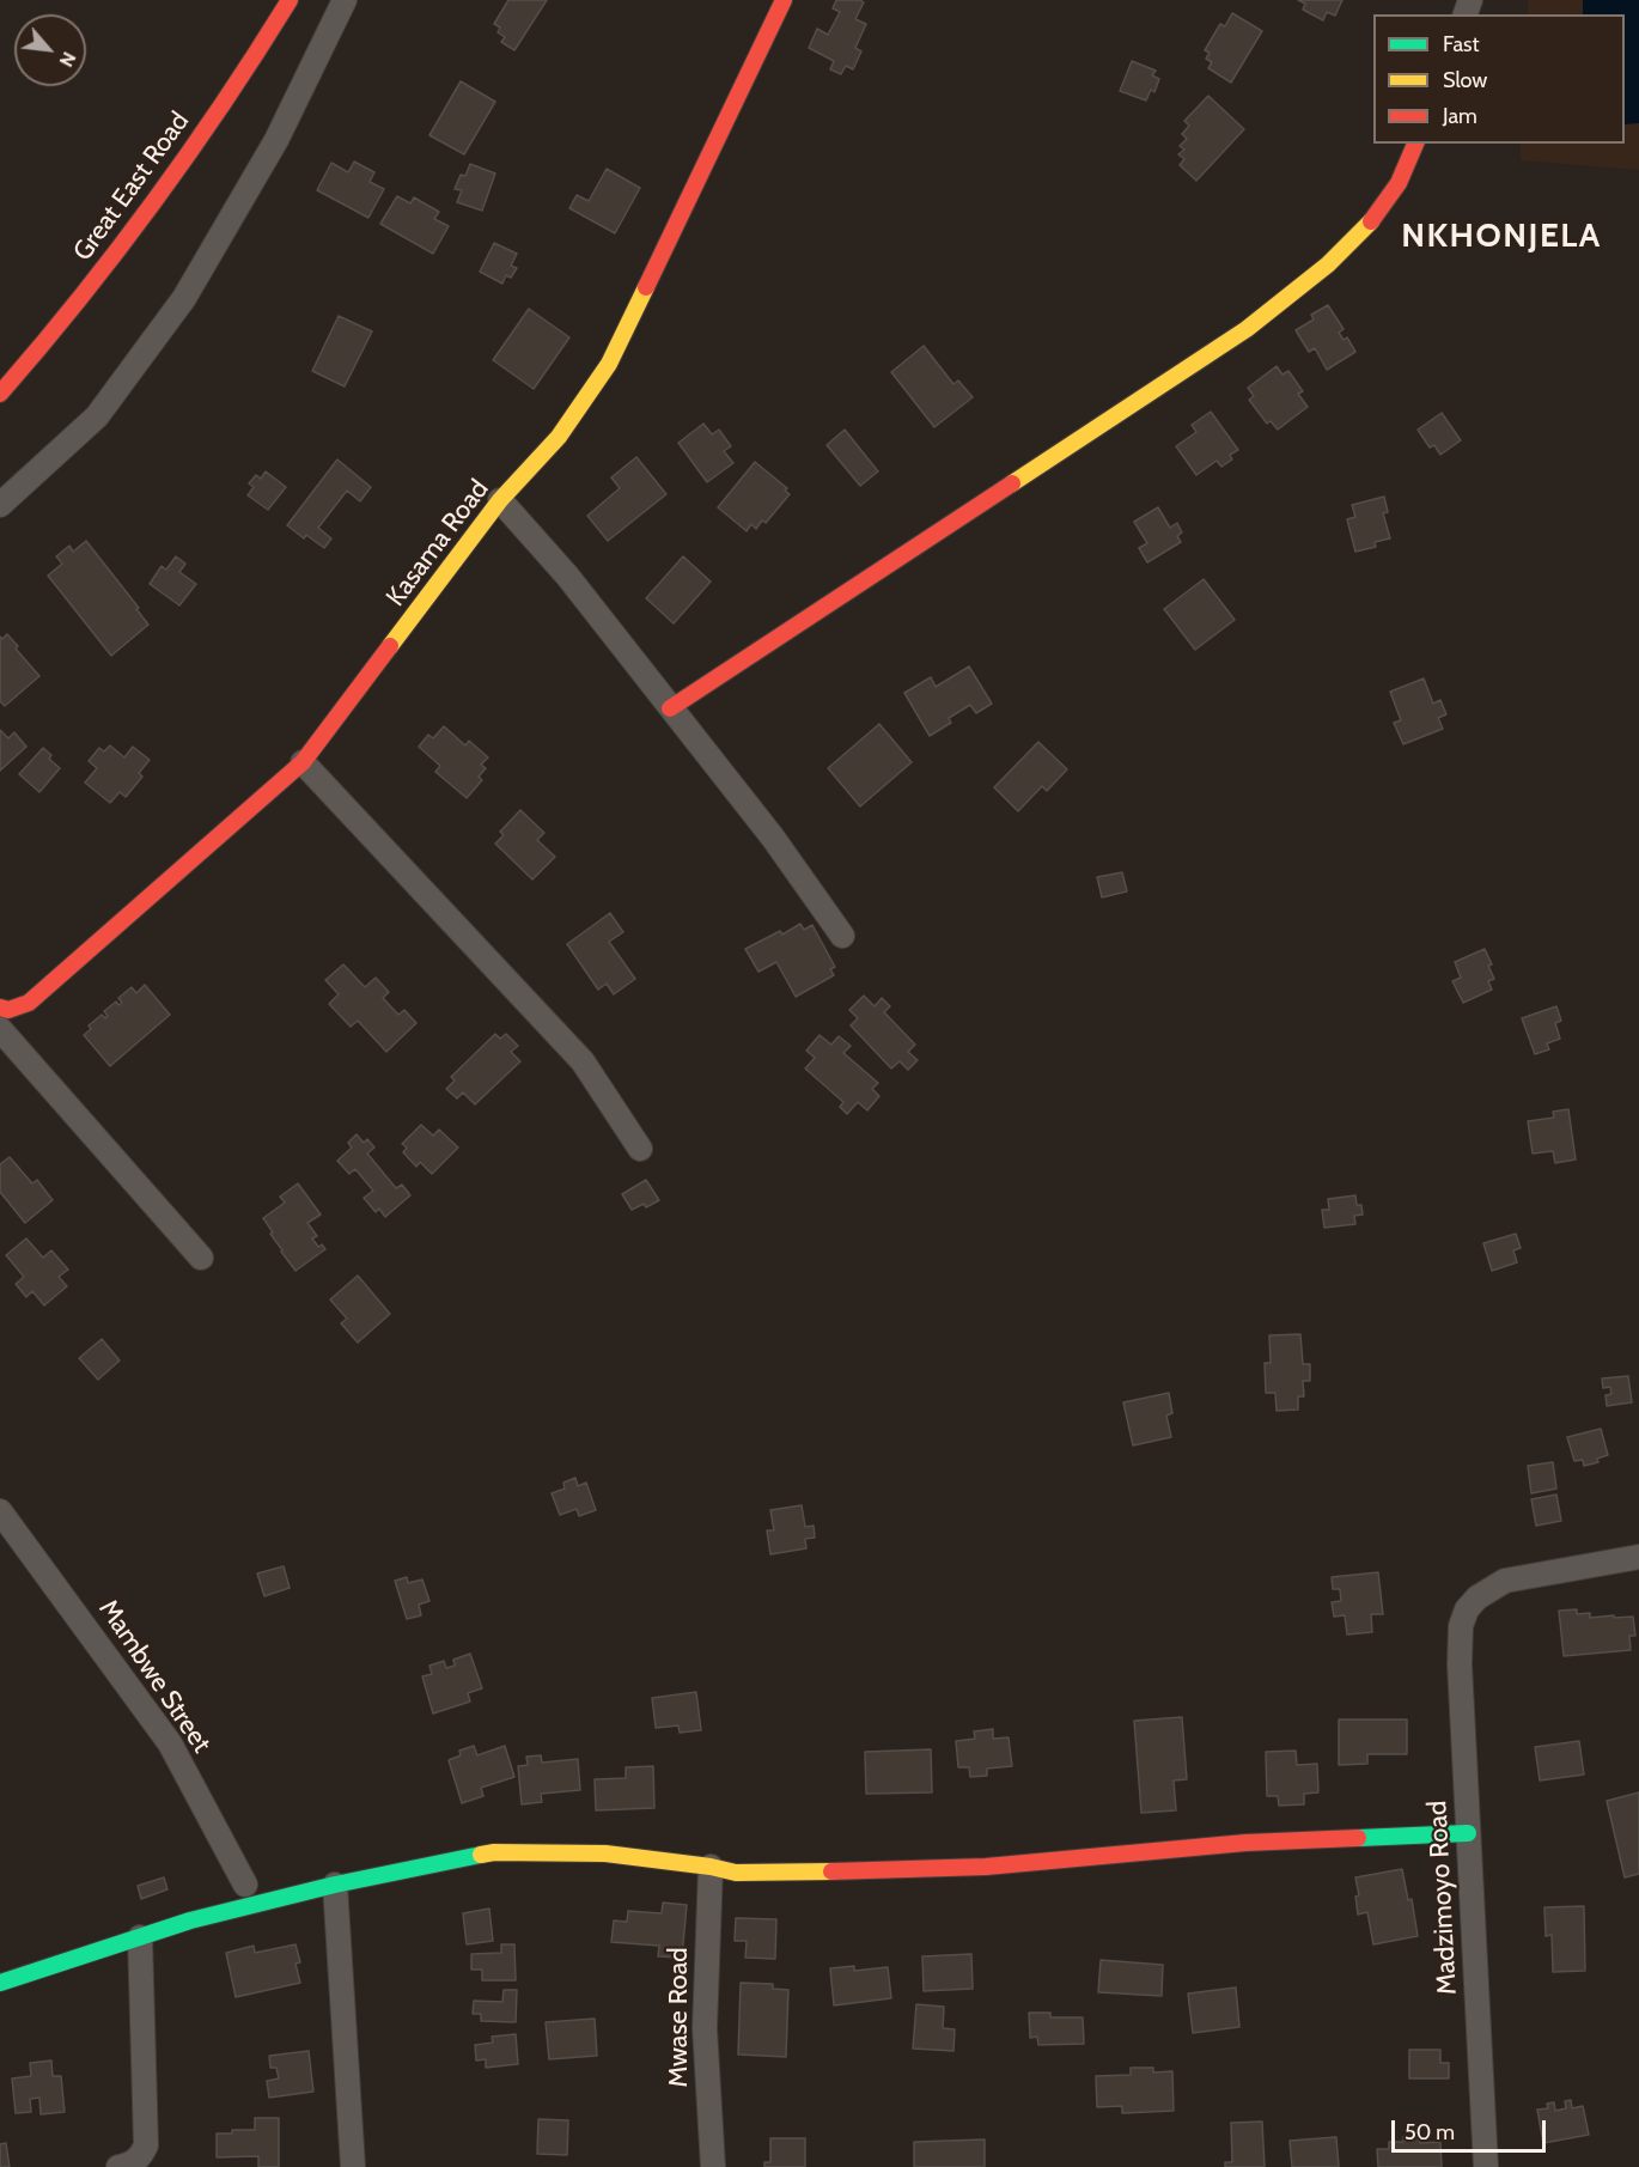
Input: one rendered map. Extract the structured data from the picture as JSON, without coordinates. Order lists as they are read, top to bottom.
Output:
{
  "streets": {
    "main road": ["Great East Road", "Kasama Road"],
    "street": ["Mambwe Street", "Madzimoyo Road", "Mwase Road"]
  },
  "districts": ["NKHONJELA"],
  "legend": ["Fast", "Slow", "Jam"],
  "scale_bar": "50 m",
  "north": "bottom right"
}
